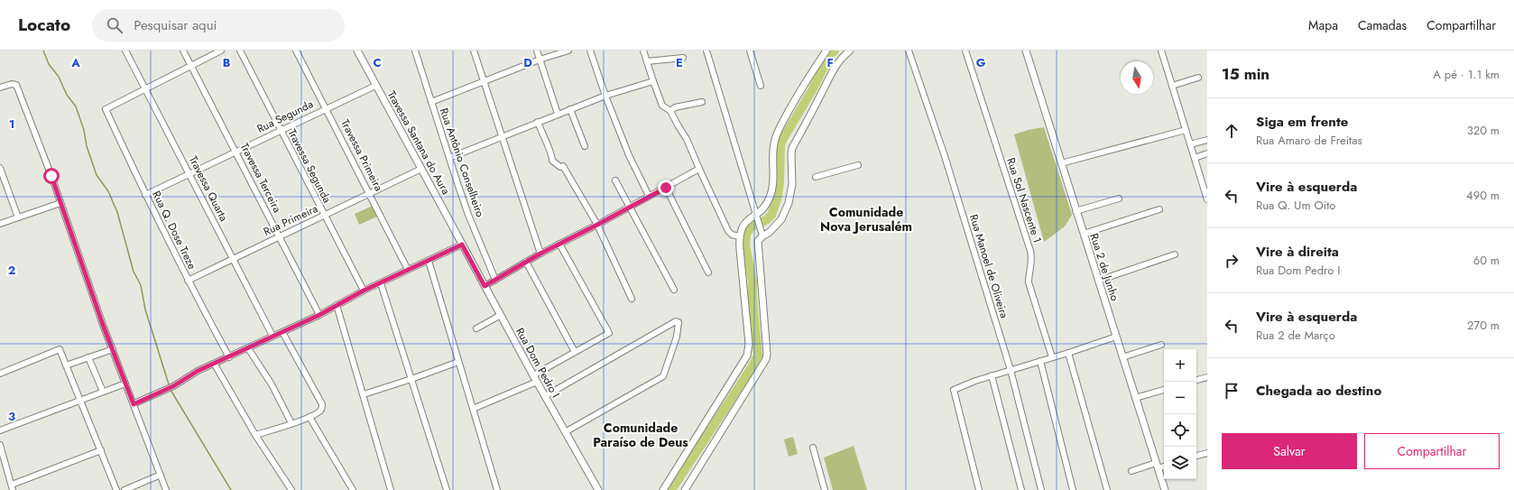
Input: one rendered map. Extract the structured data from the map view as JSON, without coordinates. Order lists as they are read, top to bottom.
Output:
{
  "streets": {
    "street": [
      "Rua Segunda",
      "Travessa Santana do Aura",
      "Travessa Primeira",
      "Rua Antônio Conselheiro",
      "Travessa Segunda",
      "Travessa Terceira",
      "Travessa Quarta",
      "Rua Sol Nascente 1",
      "Rua Primeira",
      "Rua Q. Dose Treze",
      "Rua Manoel de Oliveira",
      "Rua 2 de Junho",
      "Rua Dom Pedro I"
    ]
  },
  "crossings": [
    ["Rua Segunda", "Travessa Santana do Aura"],
    ["Rua Segunda", "Travessa Primeira"],
    ["Rua Segunda", "Travessa Segunda"],
    ["Rua Segunda", "Travessa Terceira"],
    ["Rua Segunda", "Travessa Quarta"],
    ["Rua Segunda", "Rua Q. Dose Treze"],
    ["Travessa Santana do Aura", "Rua Primeira"],
    ["Travessa Santana do Aura", "Rua Dom Pedro I"],
    ["Travessa Primeira", "Rua Primeira"],
    ["Travessa Segunda", "Rua Primeira"],
    ["Travessa Terceira", "Rua Primeira"],
    ["Travessa Quarta", "Rua Primeira"],
    ["Travessa Quarta", "Rua Q. Dose Treze"],
    ["Rua Primeira", "Rua Q. Dose Treze"]
  ],
  "districts": ["Comunidade Nova Jerusalém", "Comunidade Paraíso de Deus"],
  "north": "bottom",
  "page": {
    "header": "Locato",
    "search": "Pesquisar aqui",
    "nav": ["Mapa", "Camadas", "Compartilhar"],
    "heading": ["15 min", "A pé · 1.1 km"],
    "list": [
      ["Siga em frente", "Rua Amaro de Freitas", "320 m"],
      ["Vire à esquerda", "Rua Q. Um Oito", "490 m"],
      ["Vire à direita", "Rua Dom Pedro I", "60 m"],
      ["Vire à esquerda", "Rua 2 de Março", "270 m"],
      "Chegada ao destino"
    ],
    "map_buttons": ["+", "−"],
    "buttons": ["Salvar", "Compartilhar"]
  },
  "grid": {
    "columns": [
      "A",
      "B",
      "C",
      "D",
      "E",
      "F",
      "G"
    ],
    "rows": ["1", "2", "3"]
  }
}
